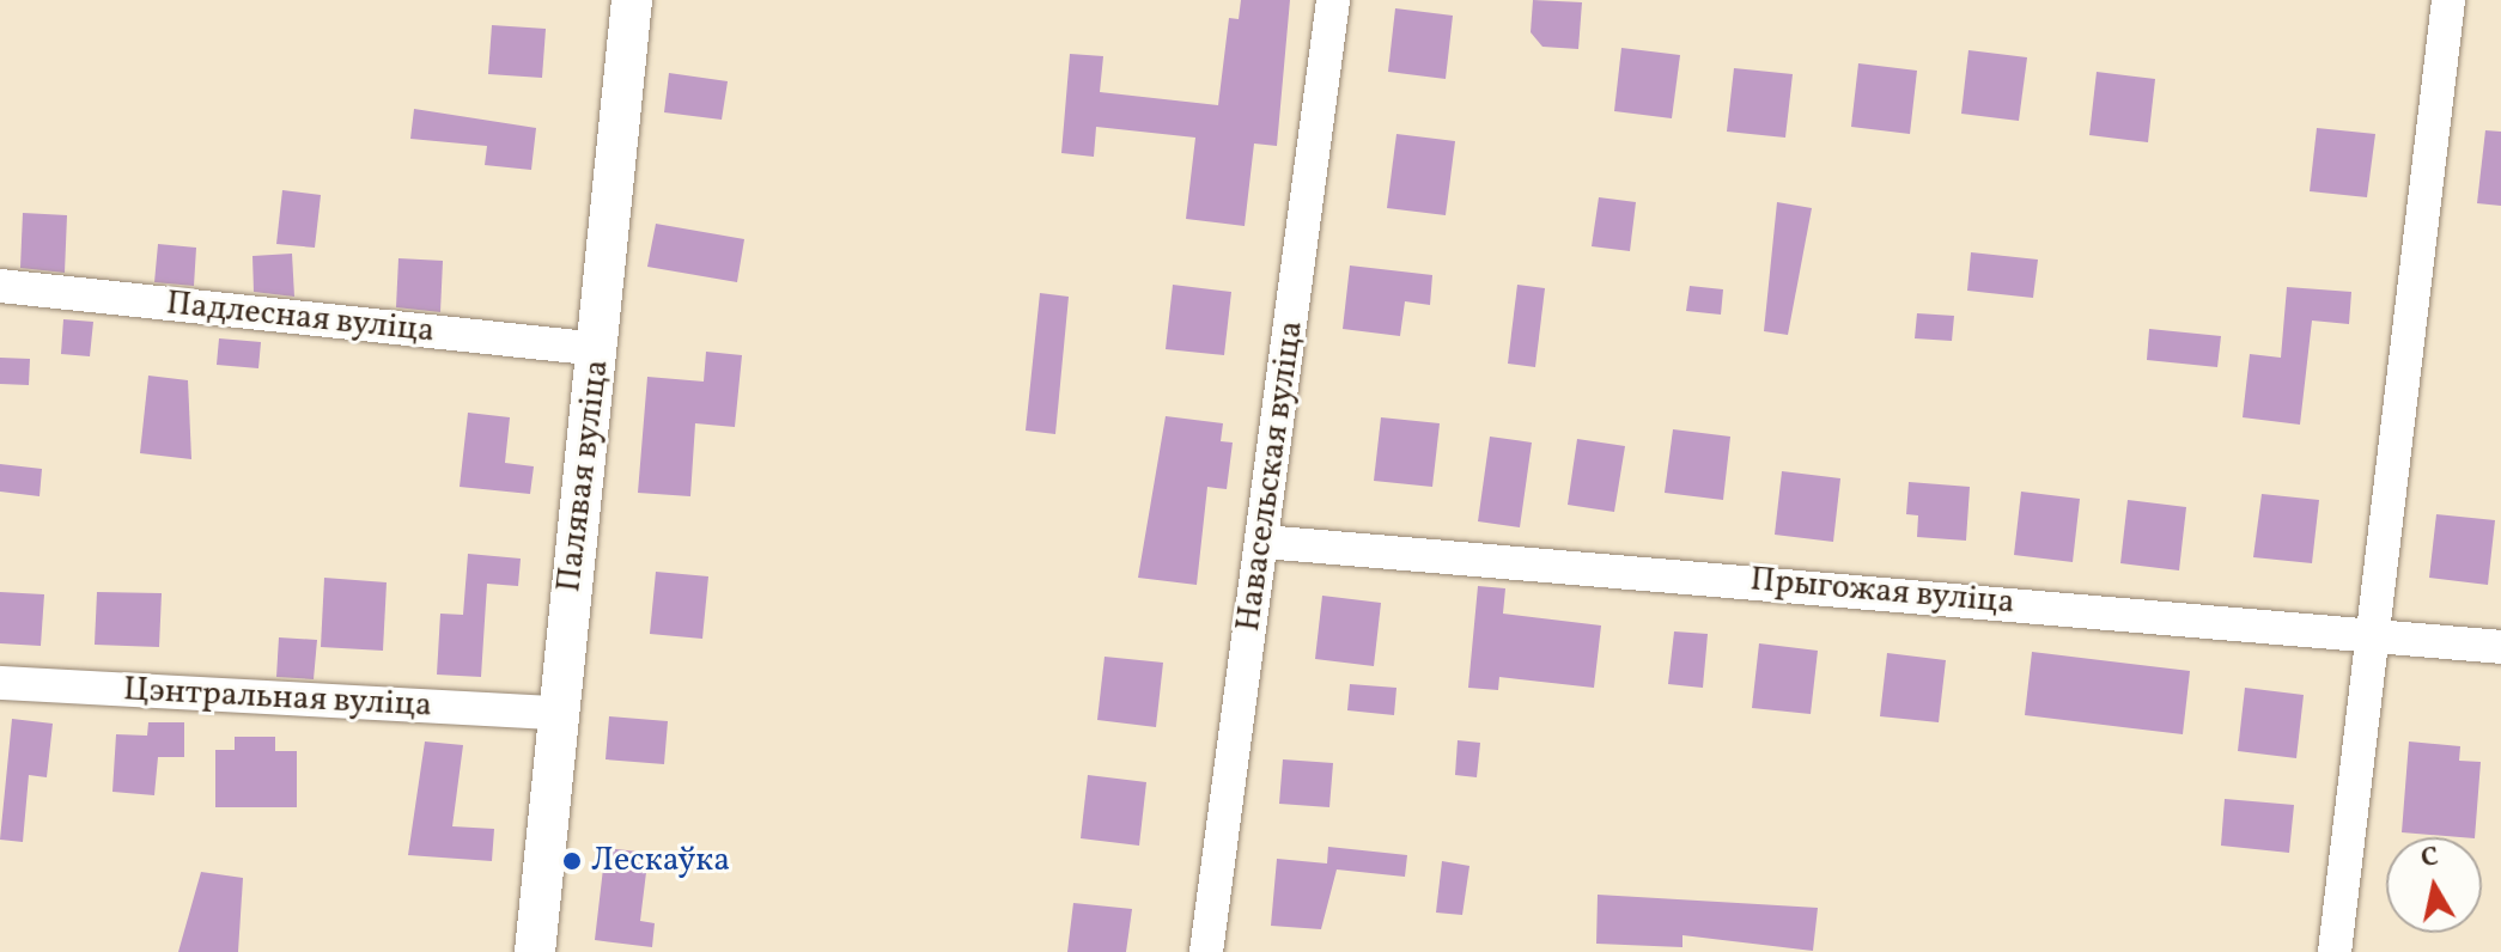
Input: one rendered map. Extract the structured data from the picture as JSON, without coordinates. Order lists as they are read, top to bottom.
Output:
{
  "streets": {
    "main road": ["Палявая вуліца"],
    "street": [
      "Падлесная вуліца",
      "Навасельская вуліца",
      "Прыгожая вуліца",
      "Цэнтральная вуліца"
    ]
  },
  "crossings": [
    ["Падлесная вуліца", "Палявая вуліца"],
    ["Палявая вуліца", "Цэнтральная вуліца"],
    ["Навасельская вуліца", "Прыгожая вуліца"]
  ],
  "places": ["Лескаўка"],
  "north": "top"
}
